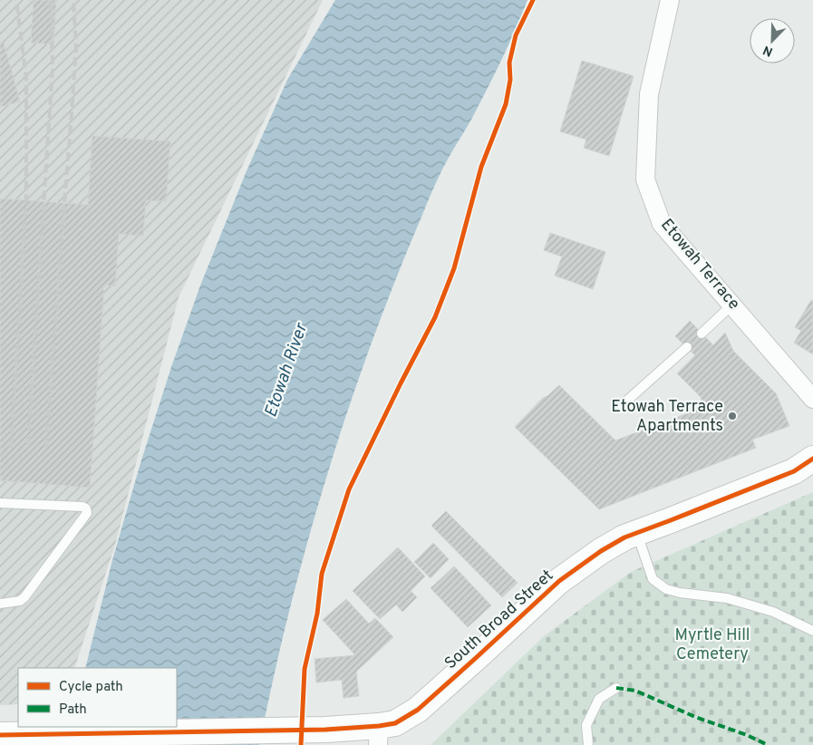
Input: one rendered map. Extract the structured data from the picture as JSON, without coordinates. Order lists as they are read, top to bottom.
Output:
{
  "streets": {
    "main road": ["South Broad Street"],
    "street": ["Etowah Terrace"]
  },
  "water": ["Etowah River"],
  "parks": ["Myrtle Hill Cemetery"],
  "places": ["Etowah Terrace Apartments"],
  "legend": ["Cycle path", "Path"],
  "north": "bottom left"
}
